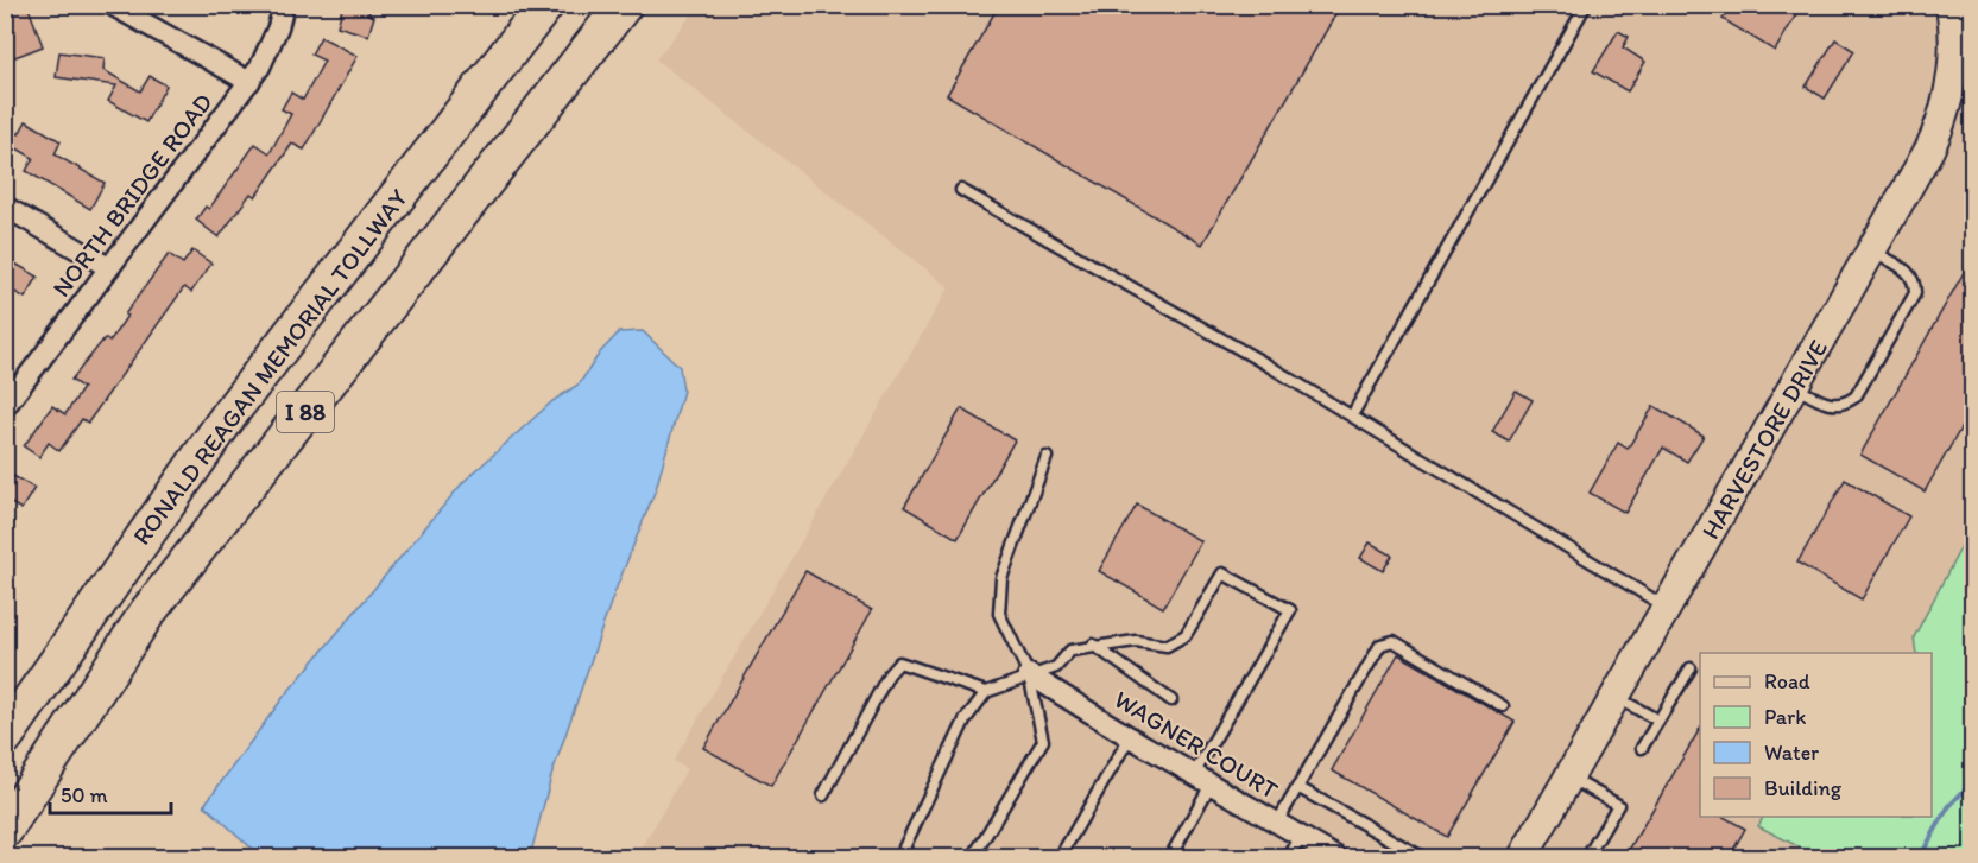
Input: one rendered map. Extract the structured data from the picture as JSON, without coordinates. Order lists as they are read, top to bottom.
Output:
{
  "streets": {
    "highway": ["RONALD REAGAN MEMORIAL TOLLWAY", "I 88"],
    "street": ["NORTH BRIDGE ROAD", "HARVESTORE DRIVE", "WAGNER COURT"]
  },
  "legend": [
    "Road",
    "Park",
    "Water",
    "Building"
  ],
  "scale_bar": "50 m"
}
